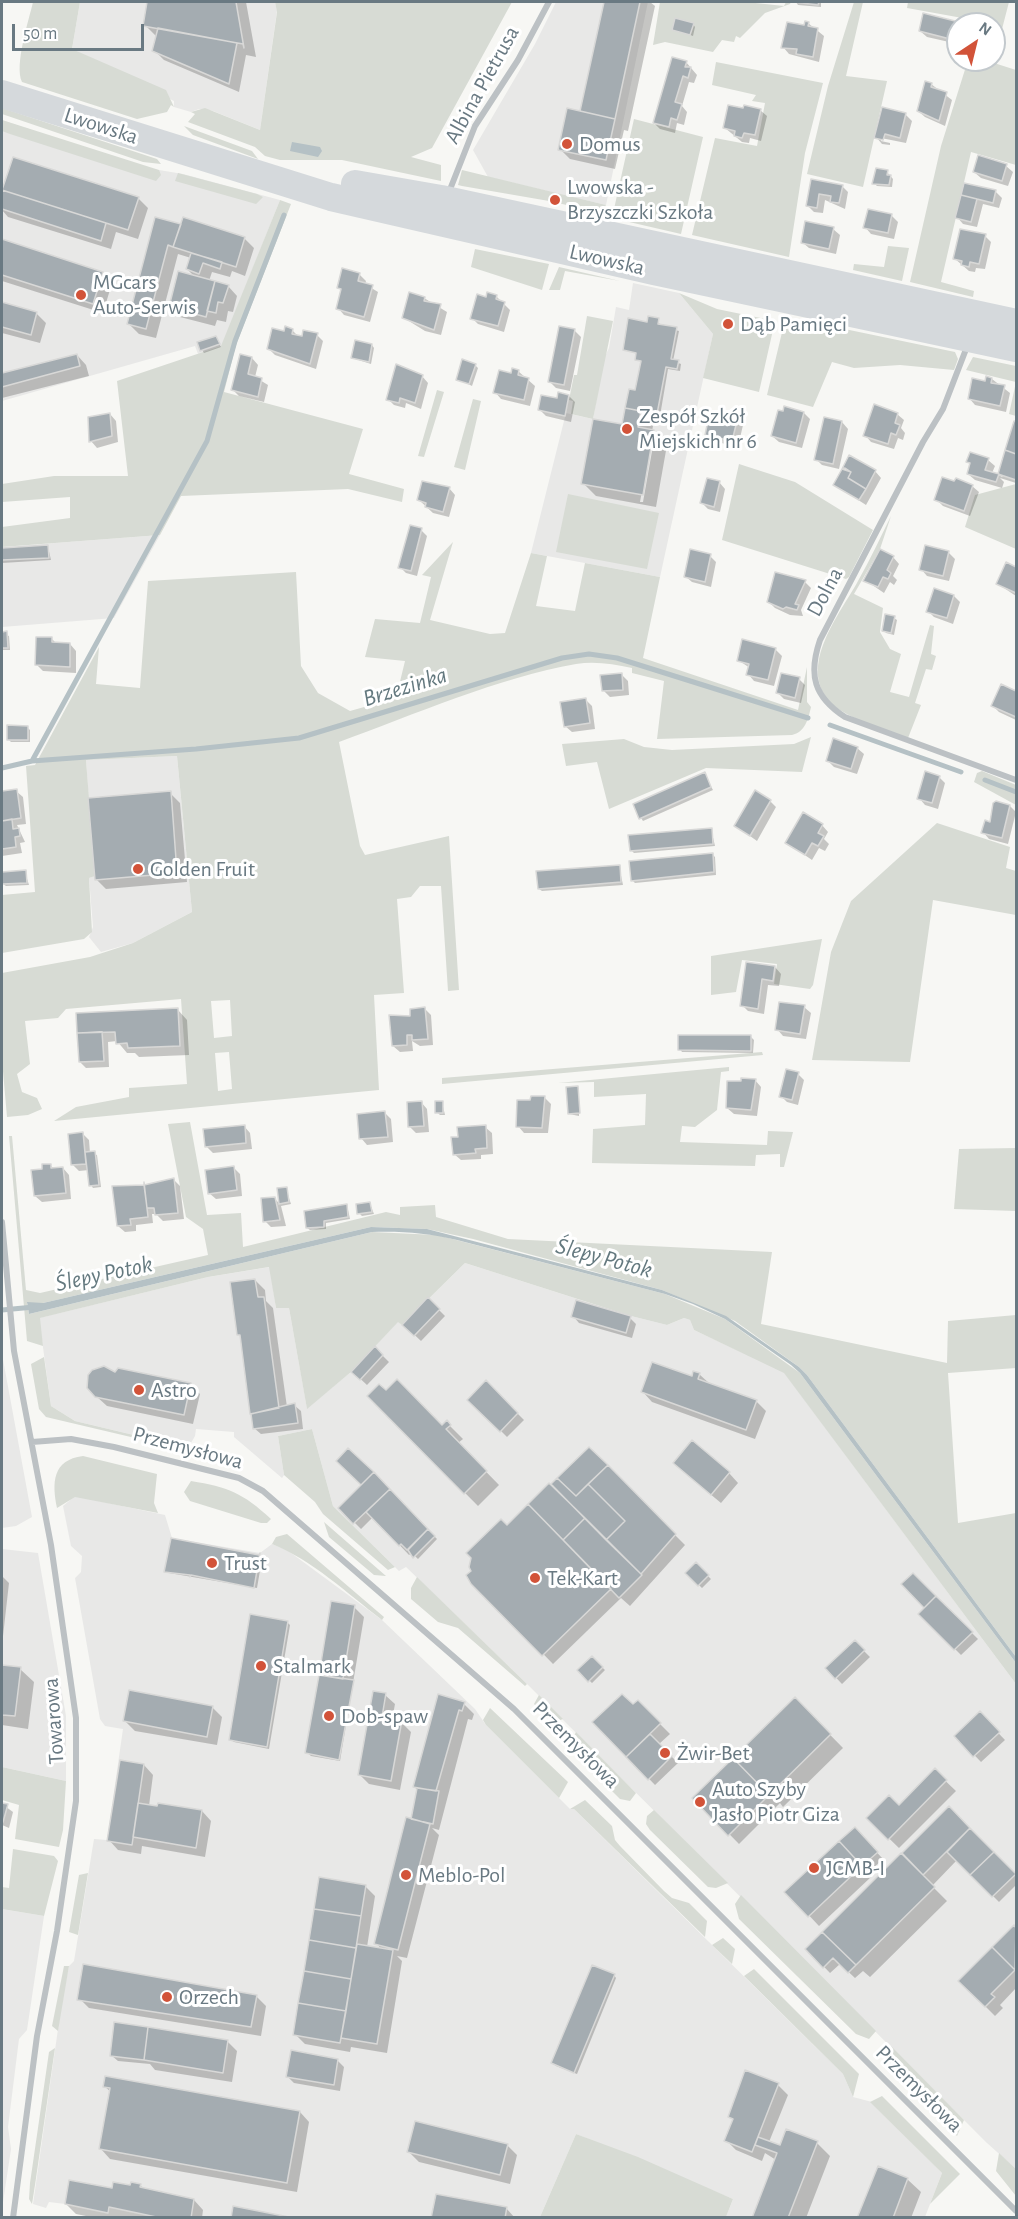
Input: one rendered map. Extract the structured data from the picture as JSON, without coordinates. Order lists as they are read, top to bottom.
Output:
{
  "streets": {
    "main road": ["Lwowska"],
    "street": [
      "Albina Pietrusa",
      "Dolna",
      "Przemysłowa",
      "Towarowa"
    ]
  },
  "crossings": [
    ["Albina Pietrusa", "Lwowska"],
    ["Lwowska", "Dolna"],
    ["Przemysłowa", "Towarowa"]
  ],
  "water": ["Brzezinka", "Ślepy Potok"],
  "places": [
    "Domus",
    "Lwowska - Brzyszczki Szkoła",
    "MGcars Auto-Serwis",
    "Dąb Pamięci",
    "Zespół Szkół Miejskich nr 6",
    "Golden Fruit",
    "Astro",
    "Trust",
    "Tek-Kart",
    "Stalmark",
    "Dob-spaw",
    "Żwir-Bet",
    "Auto Szyby Jasło Piotr Giza",
    "JCMB-I",
    "Meblo-Pol",
    "Orzech"
  ],
  "scale_bar": "50 m",
  "north": "top right"
}
